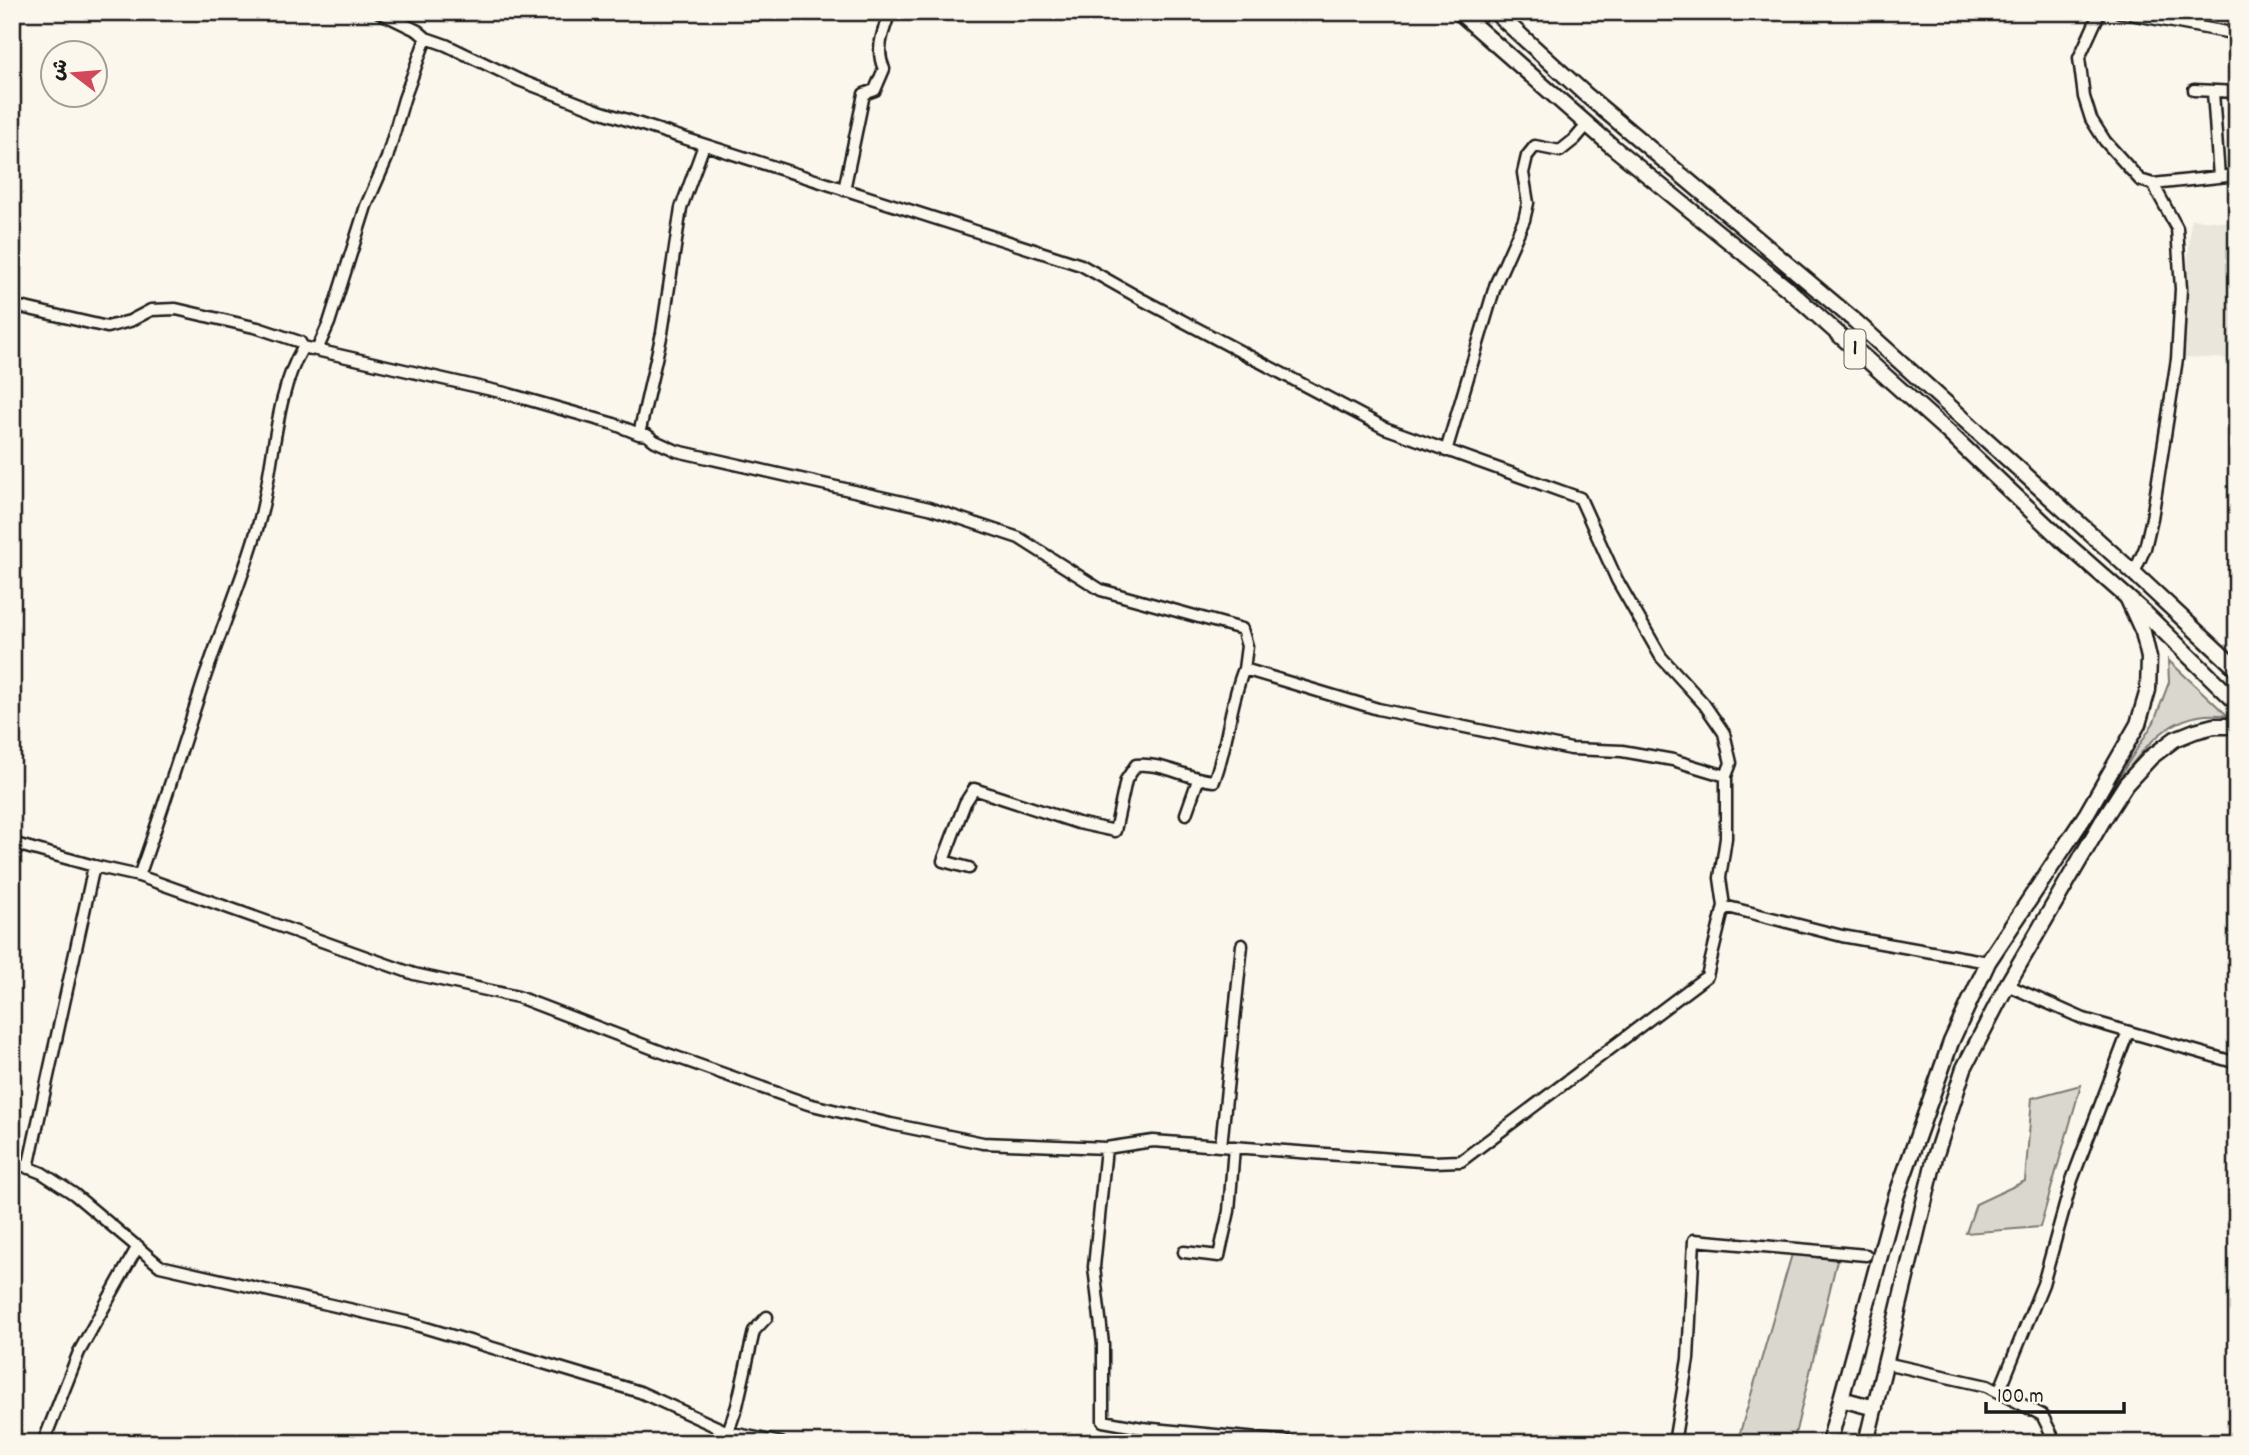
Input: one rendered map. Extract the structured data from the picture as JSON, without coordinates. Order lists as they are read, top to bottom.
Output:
{
  "streets": {
    "main road": ["1"]
  },
  "scale_bar": "100 m",
  "north": "left"
}
